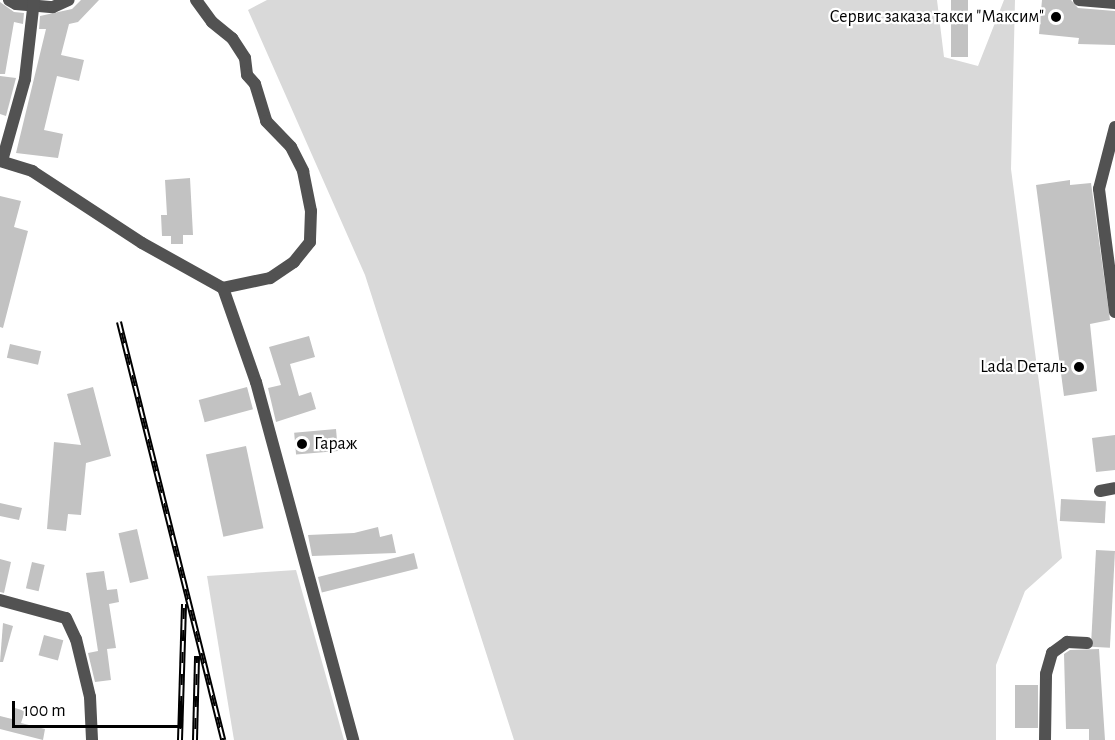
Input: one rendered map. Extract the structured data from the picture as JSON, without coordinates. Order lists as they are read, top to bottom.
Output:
{
  "places": ["Сервис заказа такси \"Максим\"", "Lada Dеталь", "Гараж"],
  "scale_bar": "100 m"
}
